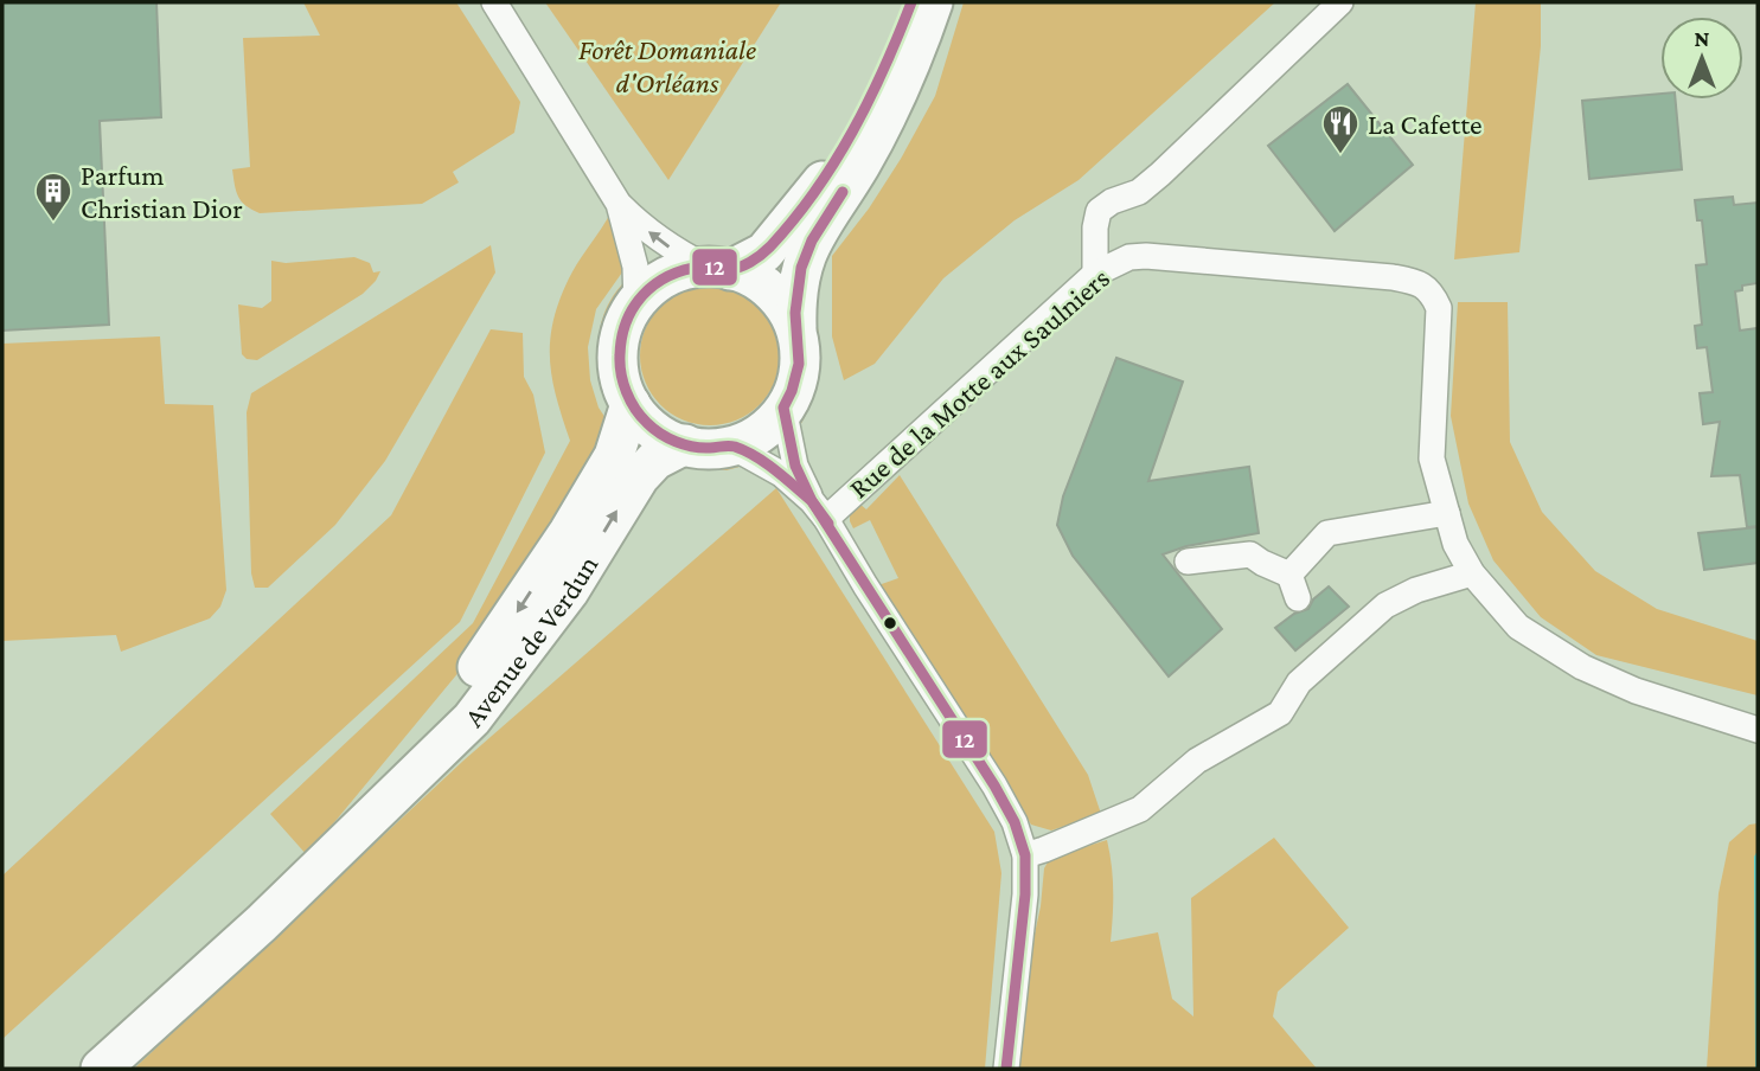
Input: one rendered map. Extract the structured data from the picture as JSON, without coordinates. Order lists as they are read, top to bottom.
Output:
{
  "streets": {
    "main road": ["Avenue de Verdun"],
    "street": ["Rue de la Motte aux Saulniers"]
  },
  "parks": ["Forêt Domaniale d'Orléans"],
  "places": {
    "restaurant": ["La Cafette"],
    "building": ["Parfum Christian Dior"]
  },
  "lines": ["transit line 12"],
  "north": "top"
}
